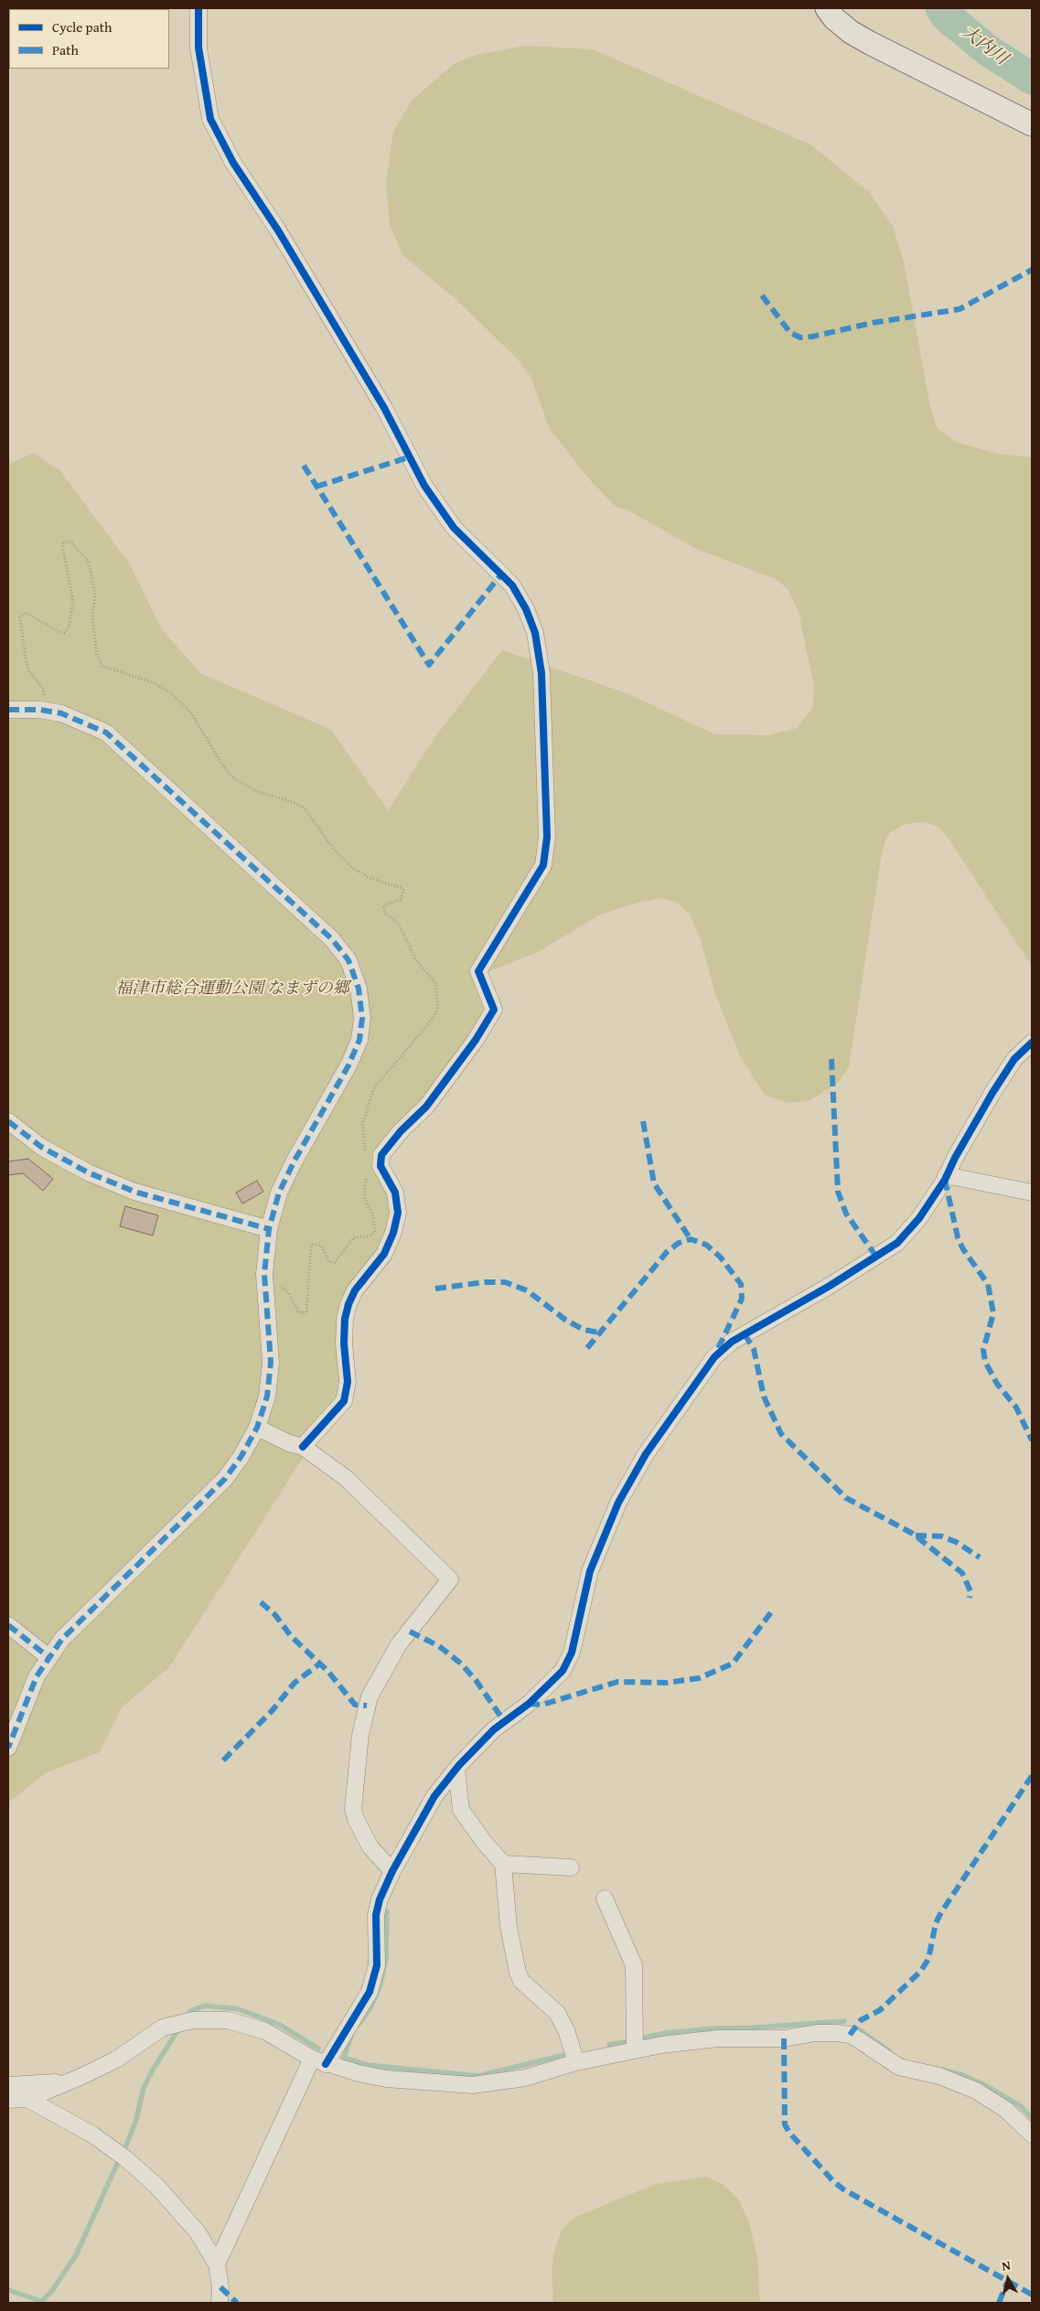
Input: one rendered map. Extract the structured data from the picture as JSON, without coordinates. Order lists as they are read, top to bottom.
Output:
{
  "water": ["大内川"],
  "parks": ["福津市総合運動公園 なまずの郷"],
  "legend": ["Cycle path", "Path"],
  "north": "top"
}
